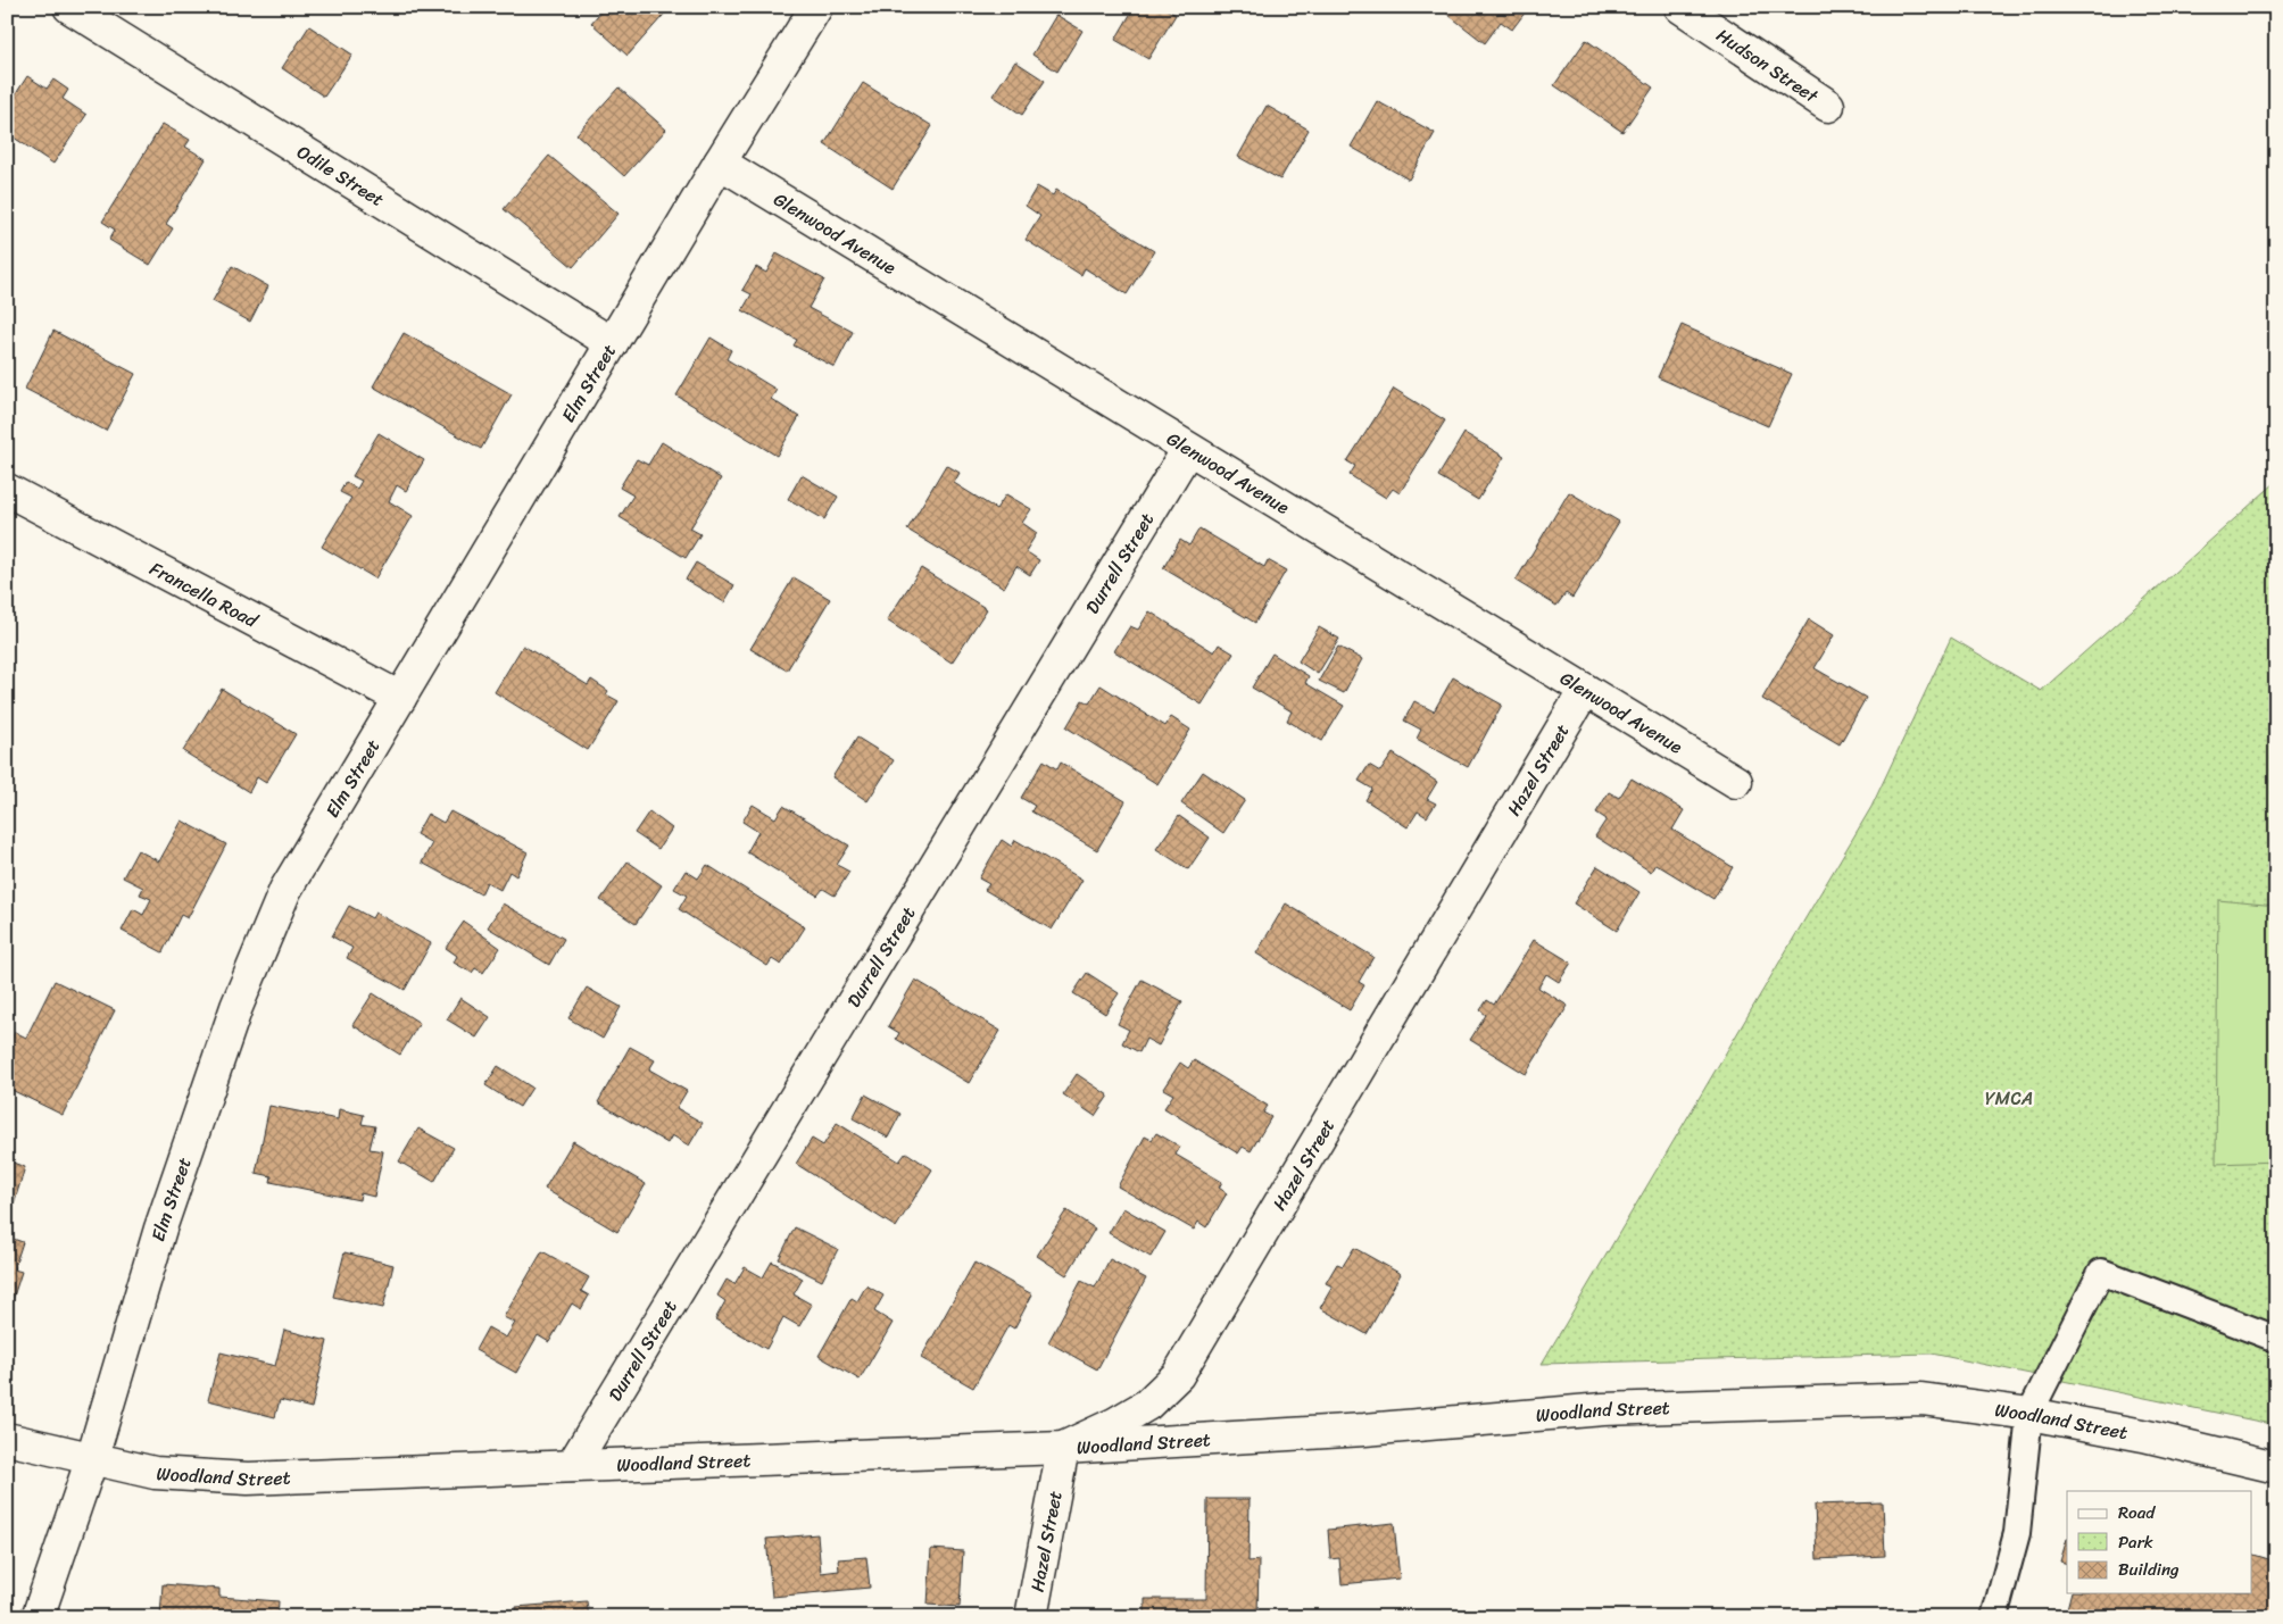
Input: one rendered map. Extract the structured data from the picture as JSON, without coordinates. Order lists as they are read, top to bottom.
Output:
{
  "streets": {
    "street": [
      "Hudson Street",
      "Odile Street",
      "Glenwood Avenue",
      "Elm Street",
      "Durrell Street",
      "Francella Road",
      "Hazel Street",
      "Woodland Street"
    ]
  },
  "crossings": [
    ["Odile Street", "Elm Street"],
    ["Glenwood Avenue", "Elm Street"],
    ["Glenwood Avenue", "Durrell Street"],
    ["Glenwood Avenue", "Hazel Street"],
    ["Elm Street", "Francella Road"],
    ["Elm Street", "Woodland Street"],
    ["Durrell Street", "Woodland Street"],
    ["Hazel Street", "Woodland Street"]
  ],
  "parks": ["YMCA"],
  "legend": ["Road", "Park", "Building"]
}
